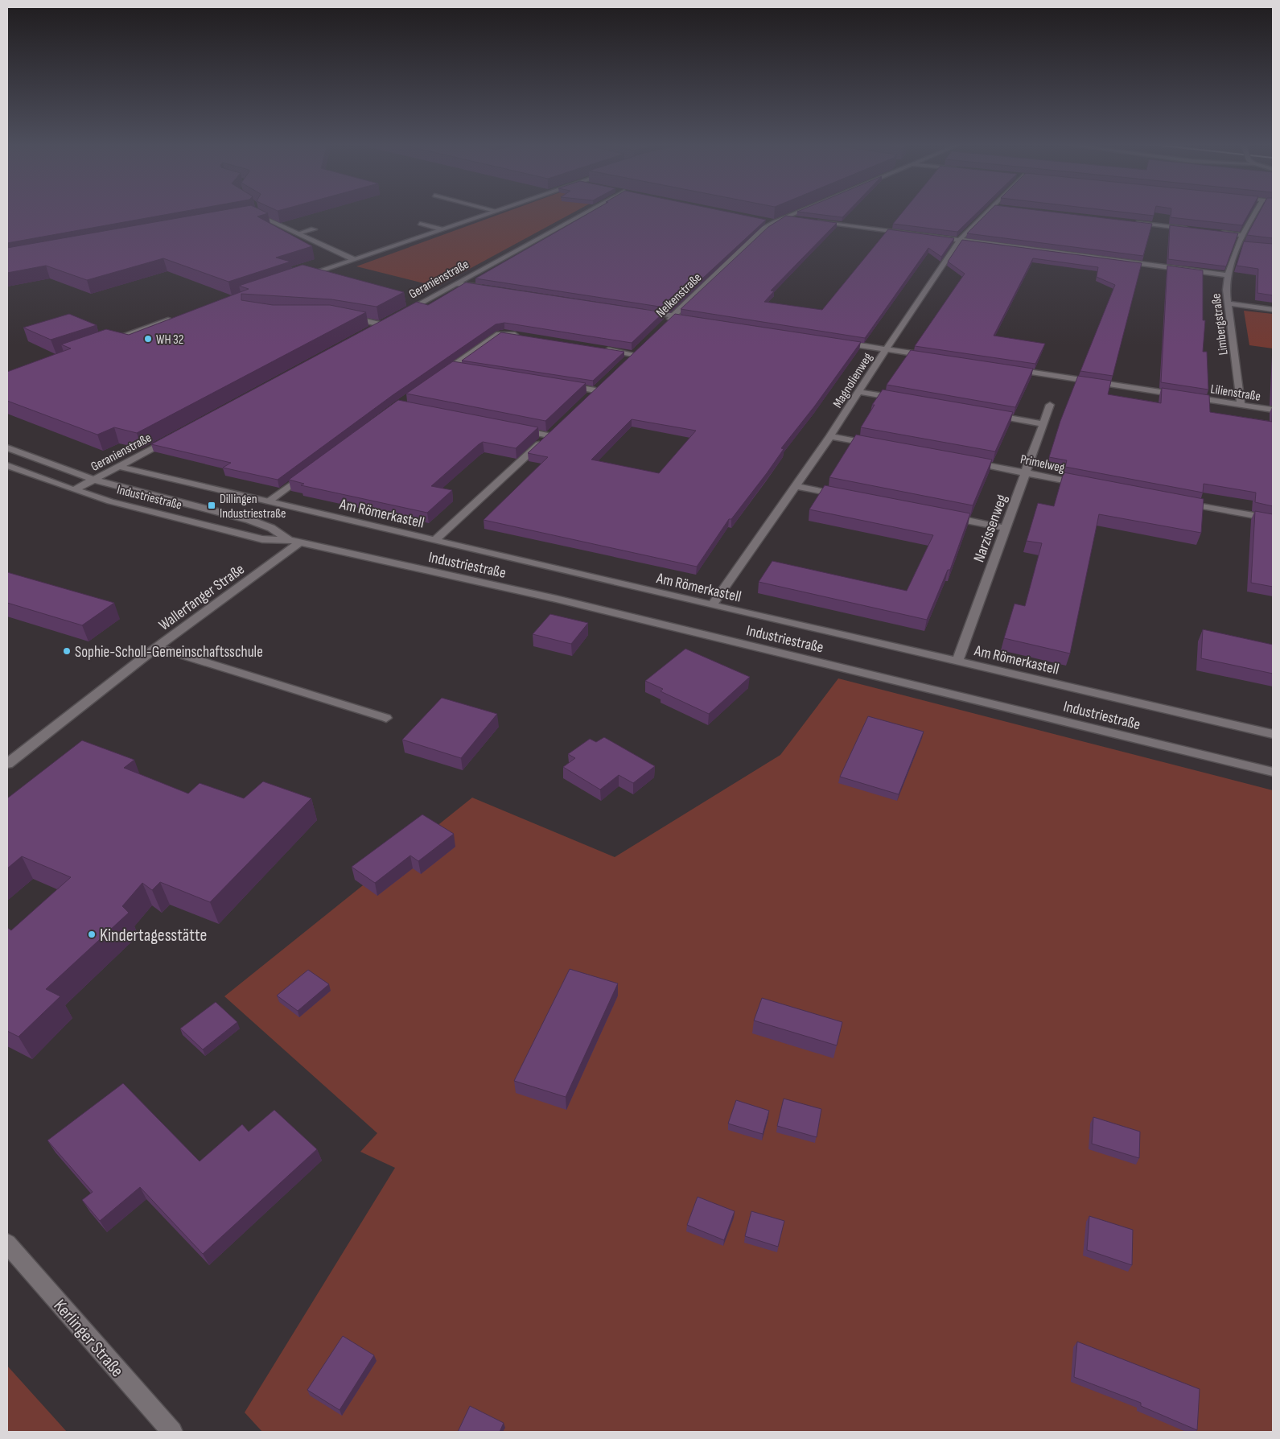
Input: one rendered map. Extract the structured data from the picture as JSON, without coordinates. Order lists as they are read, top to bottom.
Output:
{
  "streets": {
    "street": [
      "Geranienstraße",
      "Nelkenstraße",
      "Limbergstraße",
      "Magnolienweg",
      "Lilienstraße",
      "Primelweg",
      "Industriestraße",
      "Am Römerkastell",
      "Narzissenweg",
      "Wallerfanger Straße",
      "Kerlinger Straße"
    ]
  },
  "crossings": [
    ["Geranienstraße", "Industriestraße"],
    ["Geranienstraße", "Am Römerkastell"],
    ["Limbergstraße", "Lilienstraße"],
    ["Magnolienweg", "Am Römerkastell"],
    ["Primelweg", "Narzissenweg"],
    ["Industriestraße", "Wallerfanger Straße"],
    ["Am Römerkastell", "Narzissenweg"]
  ],
  "places": {
    "other": ["WH 32", "Sophie-Scholl-Gemeinschaftsschule", "Kindertagesstätte"],
    "transit": ["Dillingen Industriestraße"]
  }
}
